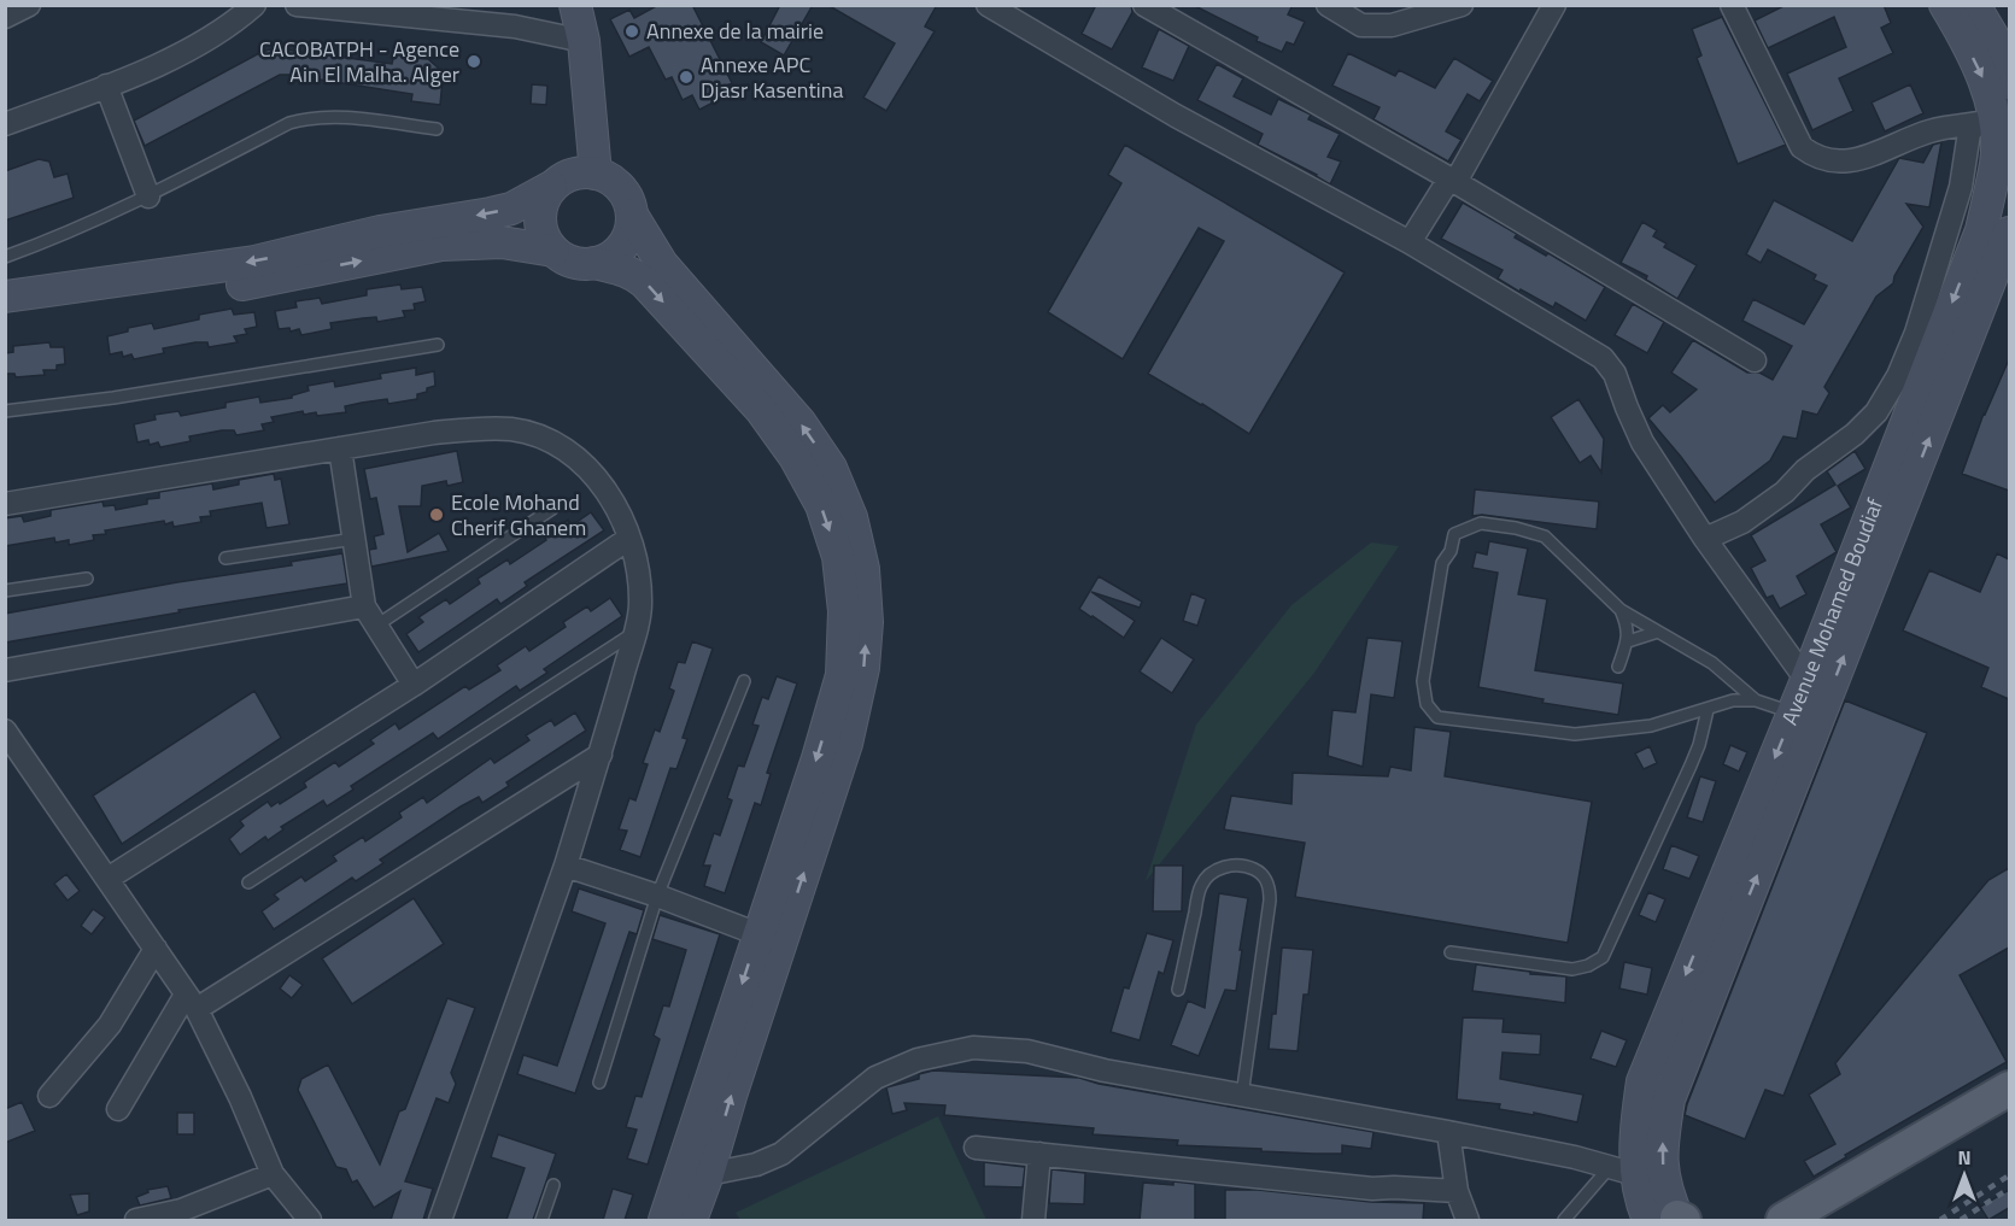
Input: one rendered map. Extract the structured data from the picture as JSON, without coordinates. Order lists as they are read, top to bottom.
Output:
{
  "streets": {
    "main road": ["Avenue Mohamed Boudiaf"]
  },
  "places": [
    "Annexe de la mairie",
    "CACOBATPH - Agence Ain El Malha. Alger",
    "Annexe APC Djasr Kasentina",
    "Ecole Mohand Cherif Ghanem"
  ],
  "north": "top"
}
